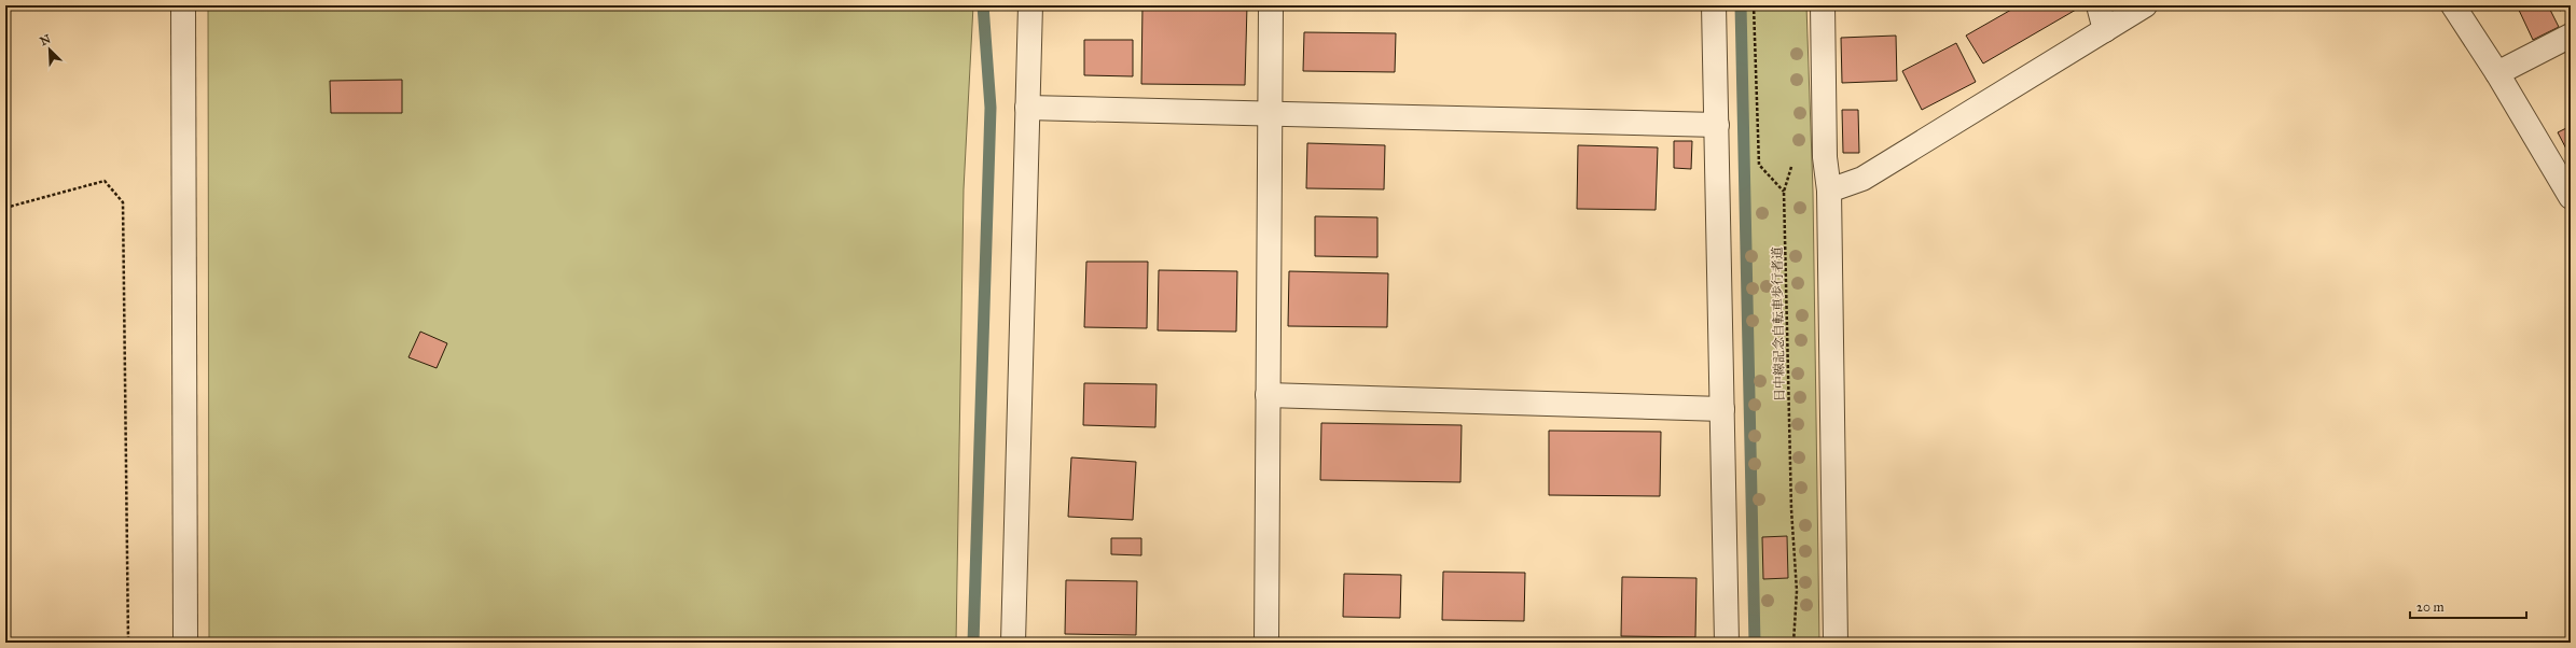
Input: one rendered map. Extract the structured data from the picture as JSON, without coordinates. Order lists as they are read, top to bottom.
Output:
{
  "streets": {
    "path": ["日中線記念自転車歩行者道"]
  },
  "scale_bar": "20 m",
  "north": "top left"
}
